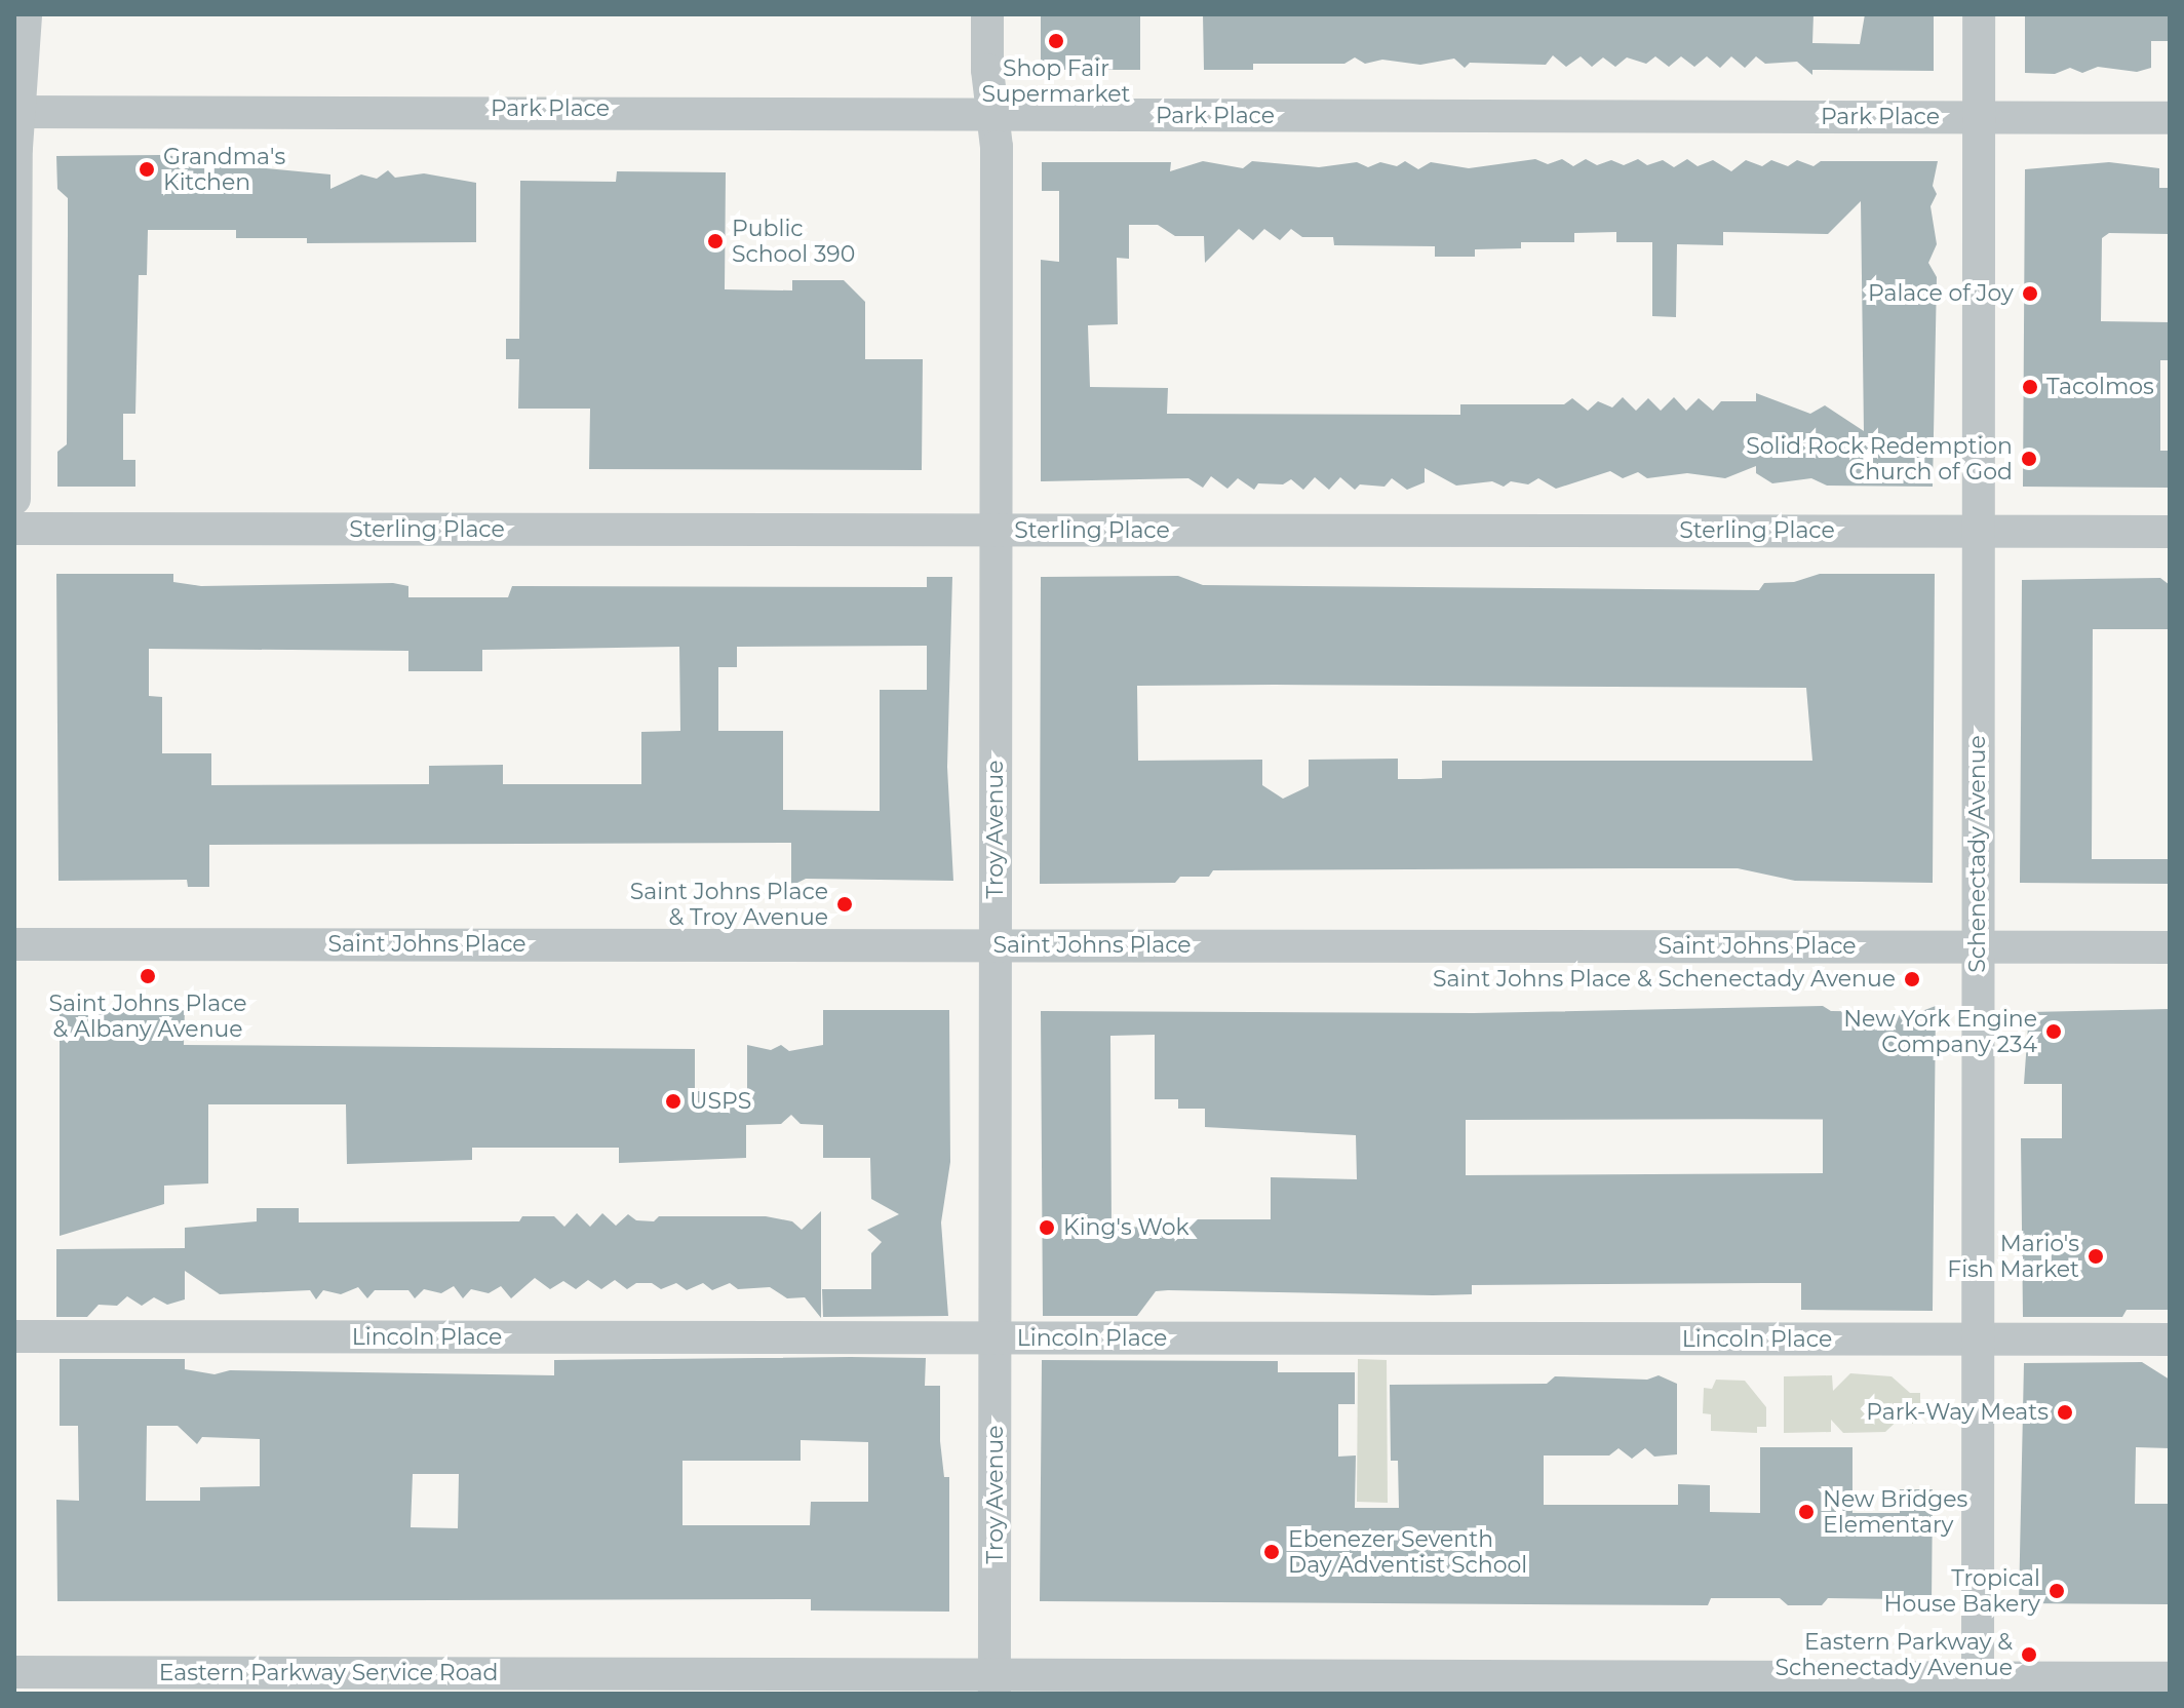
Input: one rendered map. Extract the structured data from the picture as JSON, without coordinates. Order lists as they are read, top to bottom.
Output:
{
  "streets": {
    "street": [
      "Park Place",
      "Sterling Place",
      "Troy Avenue",
      "Schenectady Avenue",
      "Saint Johns Place",
      "Lincoln Place",
      "Eastern Parkway Service Road"
    ]
  },
  "crossings": [
    ["Park Place", "Troy Avenue"],
    ["Park Place", "Schenectady Avenue"],
    ["Sterling Place", "Troy Avenue"],
    ["Sterling Place", "Schenectady Avenue"],
    ["Troy Avenue", "Saint Johns Place"],
    ["Troy Avenue", "Lincoln Place"],
    ["Troy Avenue", "Eastern Parkway Service Road"],
    ["Schenectady Avenue", "Saint Johns Place"],
    ["Schenectady Avenue", "Lincoln Place"],
    ["Schenectady Avenue", "Eastern Parkway Service Road"]
  ],
  "places": [
    "Shop Fair Supermarket",
    "Grandma's Kitchen",
    "Public School 390",
    "Palace of Joy",
    "Tacolmos",
    "Solid Rock Redemption Church of God",
    "Saint Johns Place & Troy Avenue",
    "Saint Johns Place & Albany Avenue",
    "Saint Johns Place & Schenectady Avenue",
    "New York Engine Company 234",
    "USPS",
    "King's Wok",
    "Mario's Fish Market",
    "Park-Way Meats",
    "New Bridges Elementary",
    "Ebenezer Seventh Day Adventist School",
    "Tropical House Bakery",
    "Eastern Parkway & Schenectady Avenue"
  ]
}
